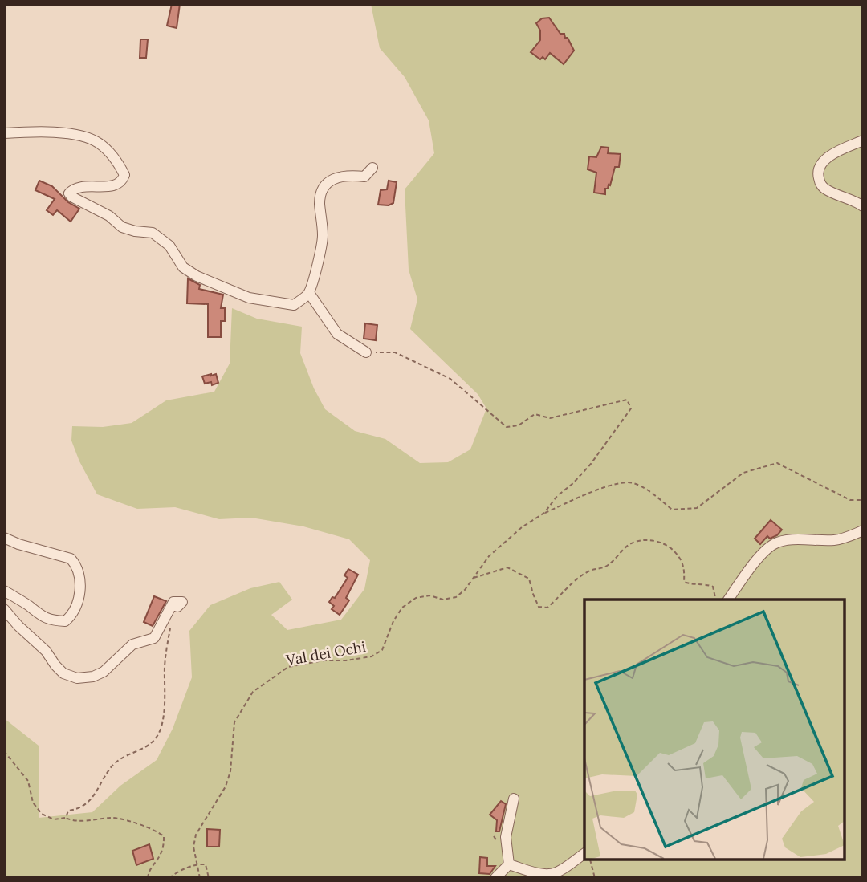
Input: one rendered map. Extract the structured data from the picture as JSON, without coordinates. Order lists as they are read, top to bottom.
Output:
{
  "streets": {
    "path": ["Val dei Ochi"]
  }
}
